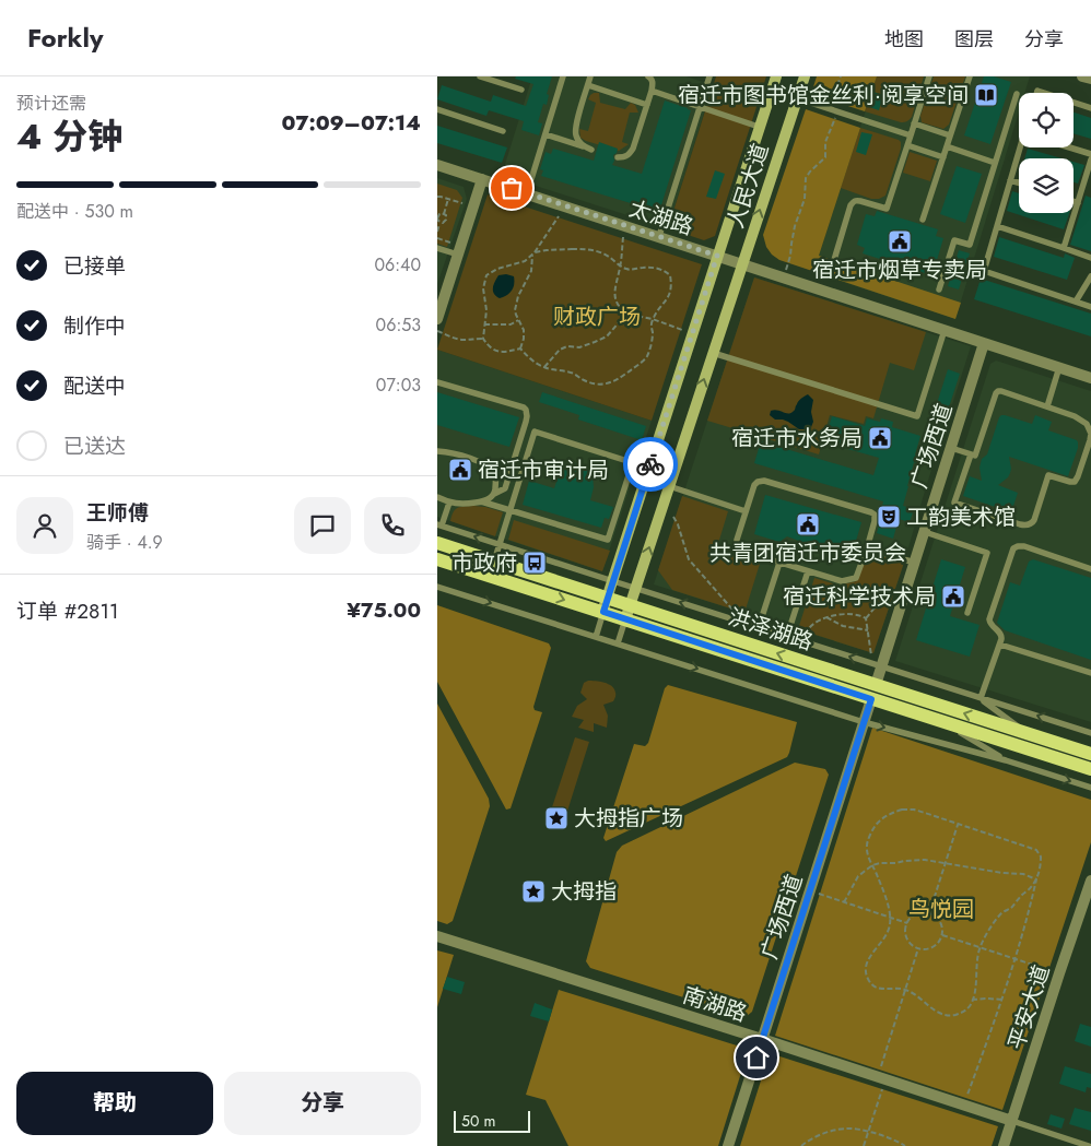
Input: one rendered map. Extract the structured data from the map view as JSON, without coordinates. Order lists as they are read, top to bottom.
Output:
{
  "streets": {
    "main road": ["人民大道", "洪泽湖路"],
    "street": [
      "太湖路",
      "广场西道",
      "南湖路",
      "平安大道"
    ]
  },
  "crossings": [
    ["人民大道", "太湖路"],
    ["人民大道", "洪泽湖路"],
    ["太湖路", "广场西道"],
    ["广场西道", "洪泽湖路"],
    ["广场西道", "南湖路"],
    ["南湖路", "平安大道"]
  ],
  "parks": ["财政广场", "鸟悦园"],
  "places": {
    "library": ["宿迁市图书馆金丝利·阅享空间"],
    "public building": [
      "宿迁市烟草专卖局",
      "宿迁市水务局",
      "宿迁市审计局",
      "共青团宿迁市委员会",
      "宿迁科学技术局"
    ],
    "theatre": ["工韵美术馆"],
    "bus stop": ["市政府"],
    "place": ["大拇指广场", "大拇指"]
  },
  "scale_bar": "50 m",
  "page": {
    "header": "Forkly",
    "nav": ["地图", "图层", "分享"],
    "heading": ["4 分钟", "预计还需", "07:09–07:14"],
    "panel": [
      "王师傅",
      "骑手 · 4.9",
      "订单 #2811",
      "¥75.00"
    ],
    "bar": "配送中 · 530 m",
    "list": [
      ["已接单", "06:40"],
      ["制作中", "06:53"],
      ["配送中", "07:03"],
      "已送达"
    ],
    "buttons": ["帮助", "分享"],
    "scale": "50 m"
  }
}
